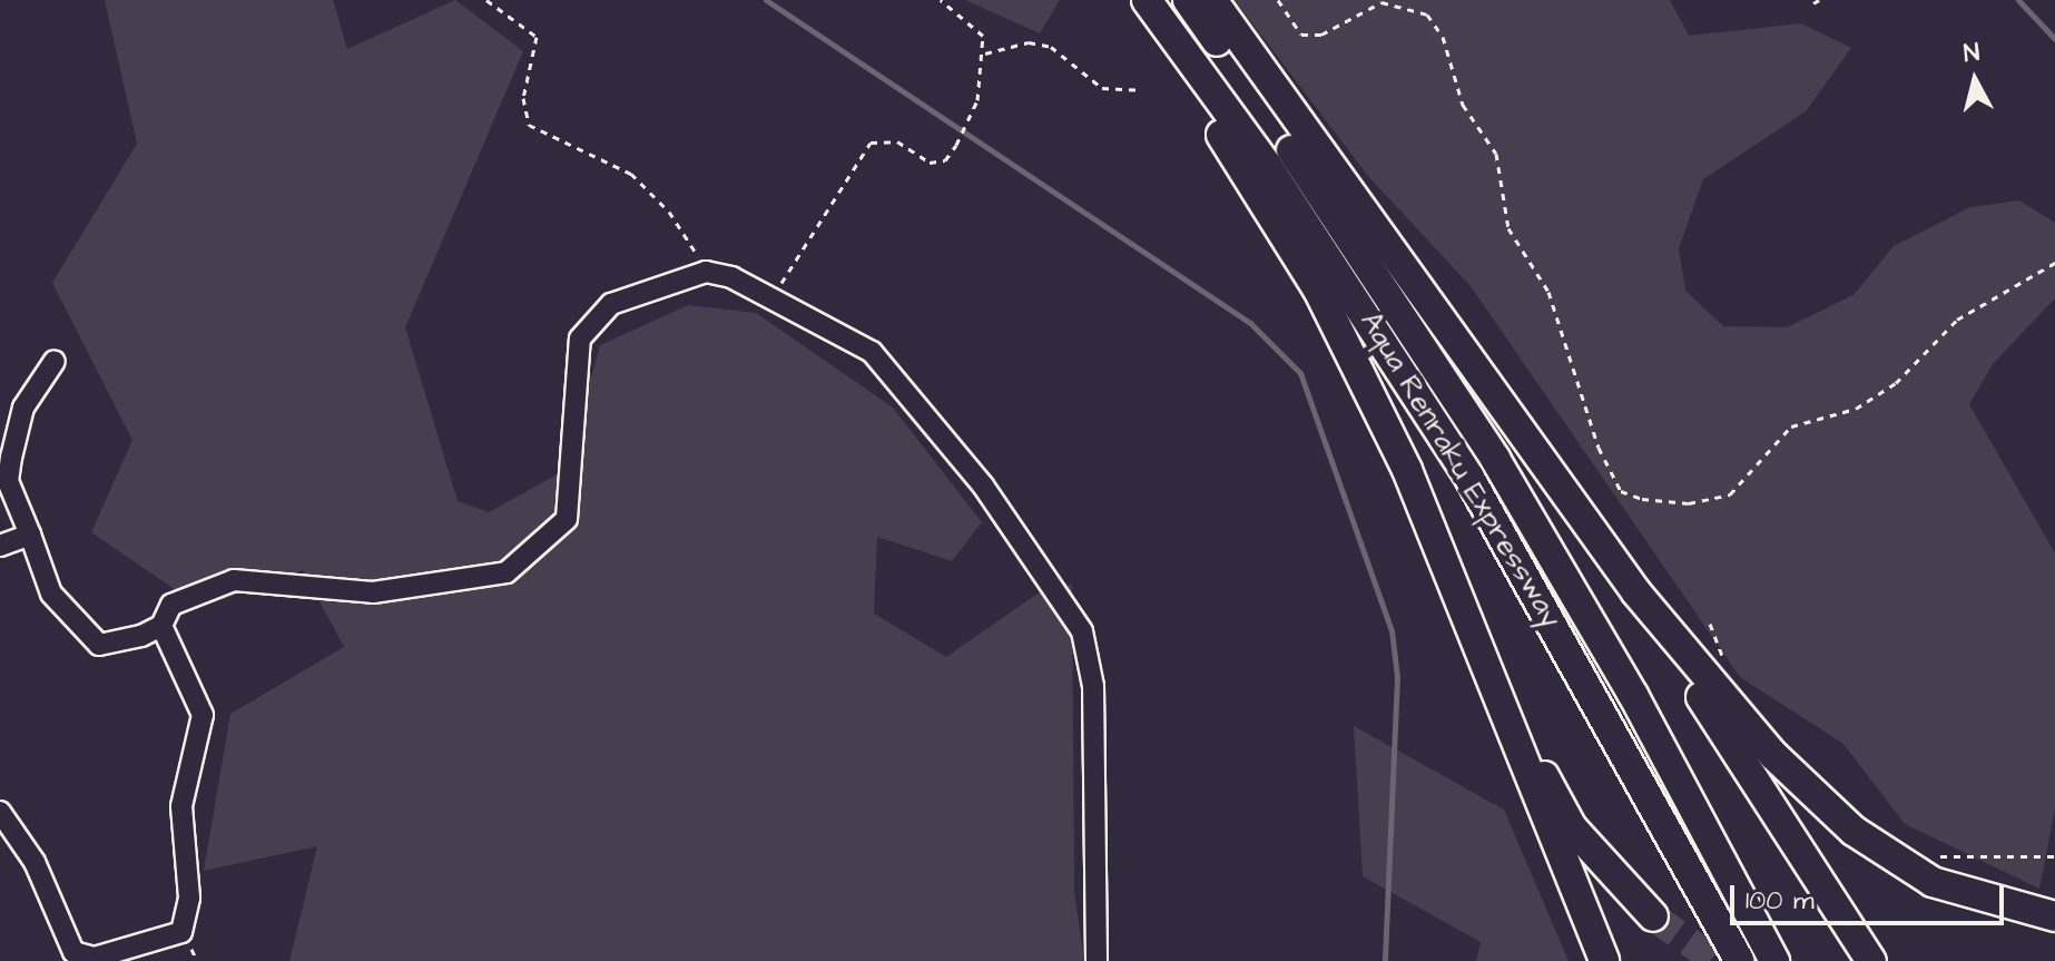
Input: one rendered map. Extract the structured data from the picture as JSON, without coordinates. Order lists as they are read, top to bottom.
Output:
{
  "streets": {
    "highway": ["Aqua Renraku Expressway"]
  },
  "scale_bar": "100 m",
  "north": "top"
}
